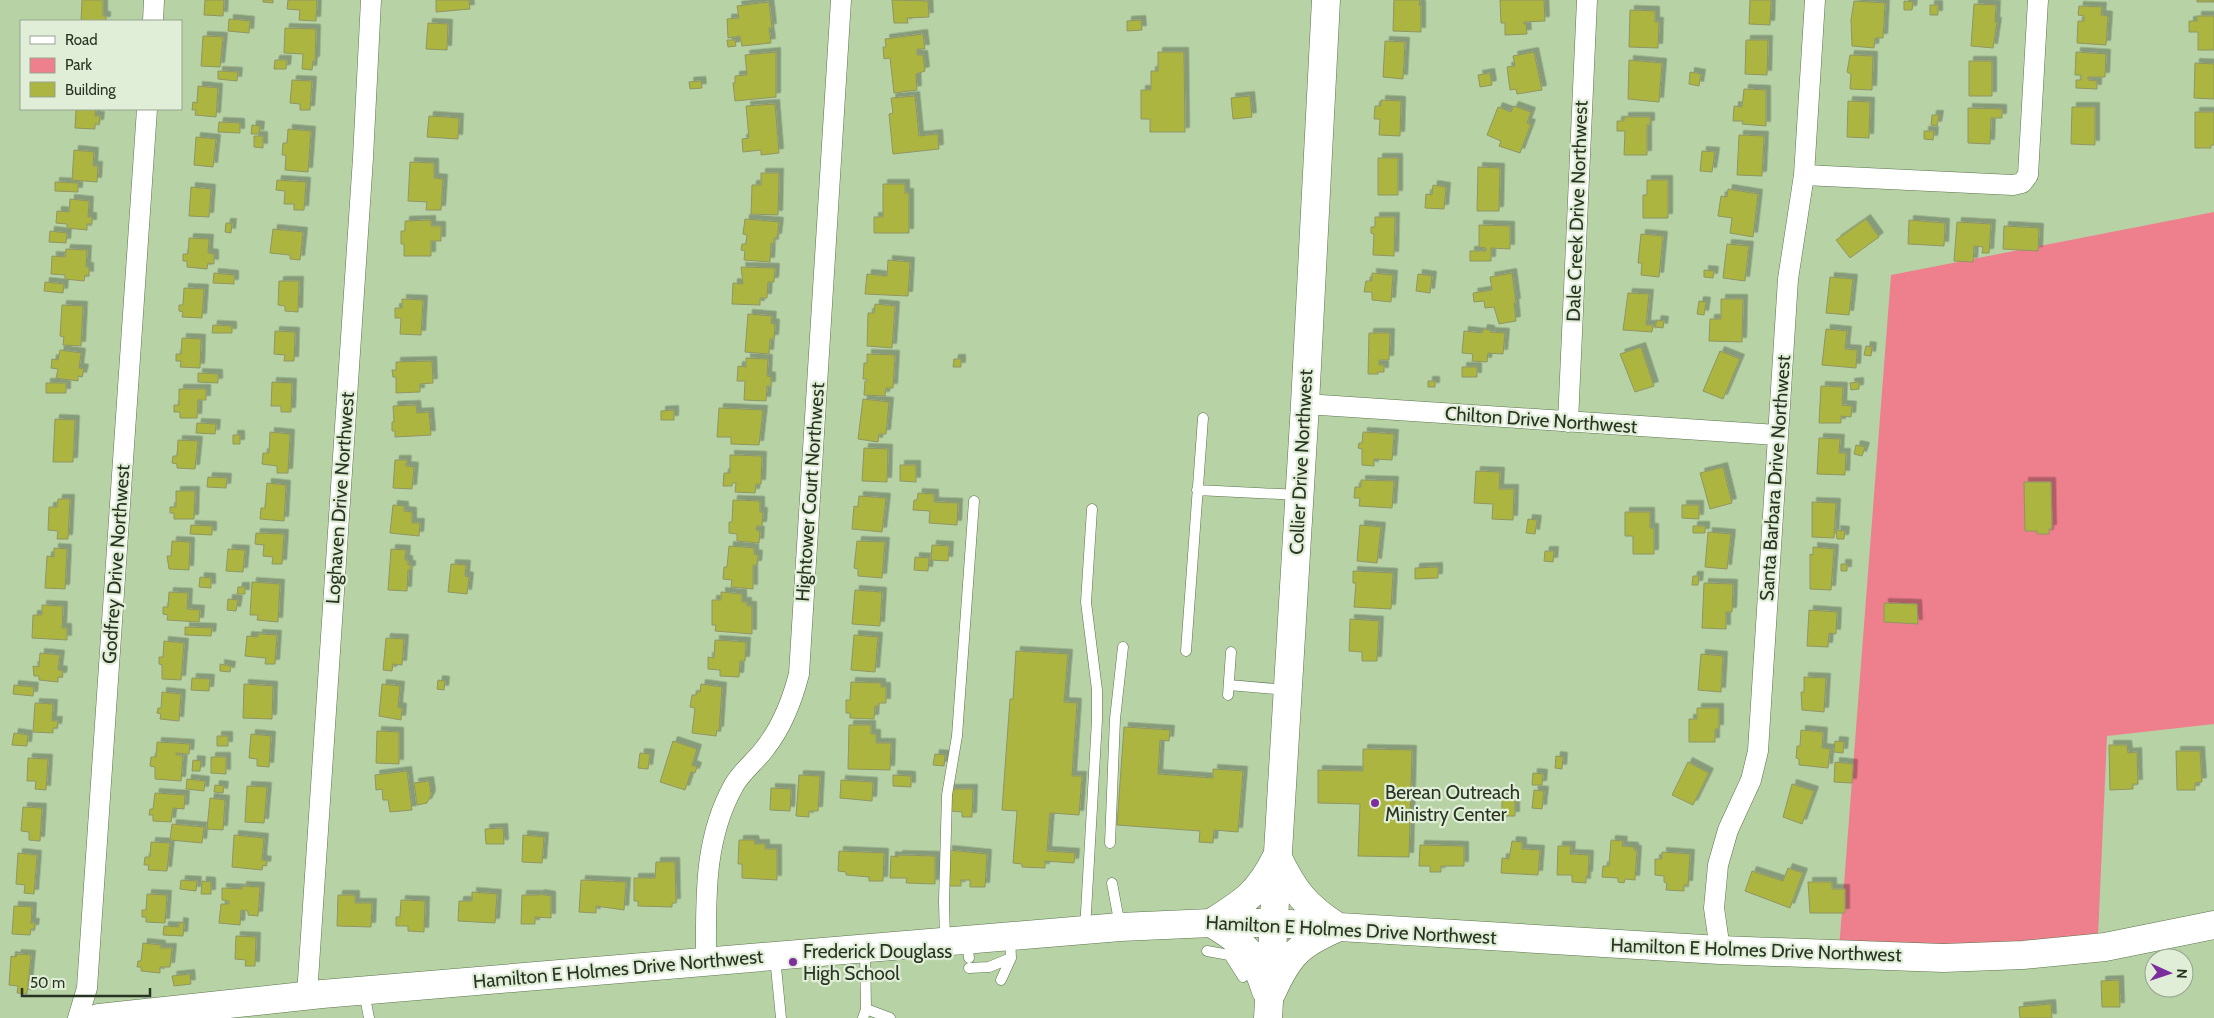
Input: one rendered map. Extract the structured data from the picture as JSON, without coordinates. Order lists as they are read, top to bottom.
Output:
{
  "streets": {
    "main road": ["Collier Drive Northwest", "Hamilton E Holmes Drive Northwest"],
    "street": [
      "Dale Creek Drive Northwest",
      "Chilton Drive Northwest",
      "Santa Barbara Drive Northwest",
      "Hightower Court Northwest",
      "Loghaven Drive Northwest",
      "Godfrey Drive Northwest"
    ]
  },
  "crossings": [
    ["Dale Creek Drive Northwest", "Chilton Drive Northwest"],
    ["Chilton Drive Northwest", "Collier Drive Northwest"],
    ["Chilton Drive Northwest", "Santa Barbara Drive Northwest"],
    ["Collier Drive Northwest", "Hamilton E Holmes Drive Northwest"],
    ["Santa Barbara Drive Northwest", "Hamilton E Holmes Drive Northwest"],
    ["Hightower Court Northwest", "Hamilton E Holmes Drive Northwest"],
    ["Loghaven Drive Northwest", "Hamilton E Holmes Drive Northwest"]
  ],
  "places": ["Berean Outreach Ministry Center", "Frederick Douglass High School"],
  "legend": ["Road", "Park", "Building"],
  "scale_bar": "50 m",
  "north": "right"
}
